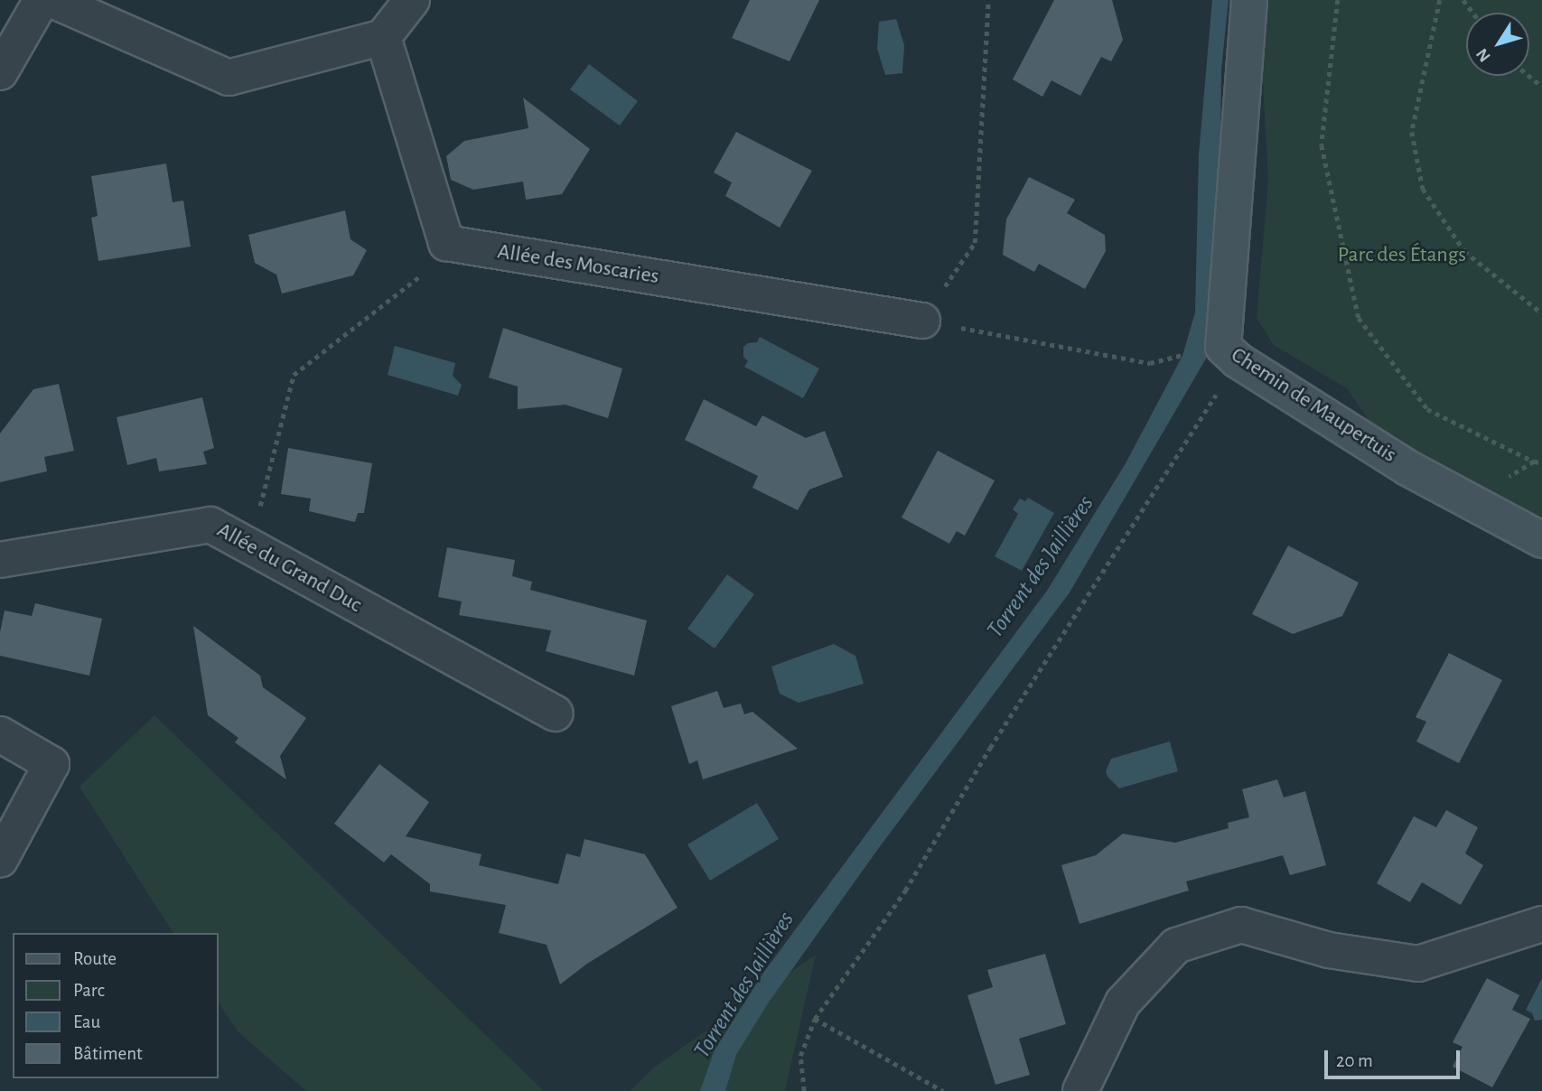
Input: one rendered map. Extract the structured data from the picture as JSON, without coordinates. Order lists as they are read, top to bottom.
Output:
{
  "streets": {
    "street": ["Allée des Moscaries", "Chemin de Maupertuis", "Allée du Grand Duc"]
  },
  "water": ["Torrent des Jaillières"],
  "parks": ["Parc des Étangs"],
  "legend": [
    "Route",
    "Parc",
    "Eau",
    "Bâtiment"
  ],
  "scale_bar": "20 m",
  "north": "bottom left"
}
